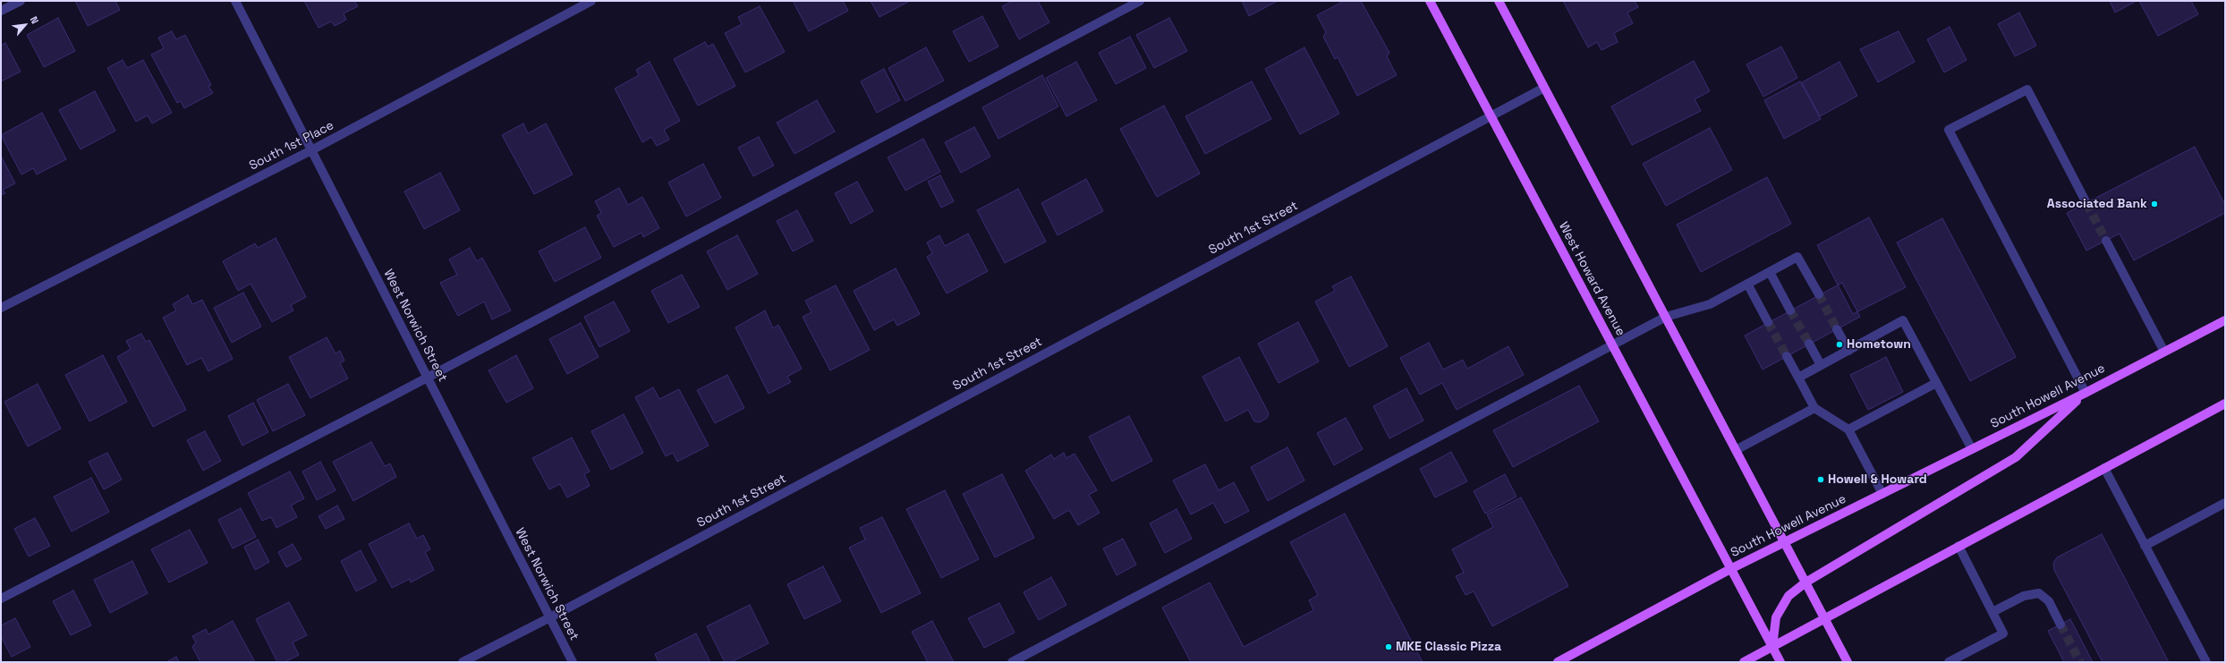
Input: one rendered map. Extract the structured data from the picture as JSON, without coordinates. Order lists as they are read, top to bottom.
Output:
{
  "streets": {
    "main road": ["West Howard Avenue", "South Howell Avenue"],
    "street": ["South 1st Place", "South 1st Street", "West Norwich Street"]
  },
  "crossings": [
    ["South 1st Place", "West Norwich Street"],
    ["South 1st Street", "West Howard Avenue"],
    ["South 1st Street", "West Norwich Street"],
    ["West Howard Avenue", "South Howell Avenue"]
  ],
  "places": [
    "Associated Bank",
    "Hometown",
    "Howell & Howard",
    "MKE Classic Pizza"
  ],
  "north": "top right"
}
